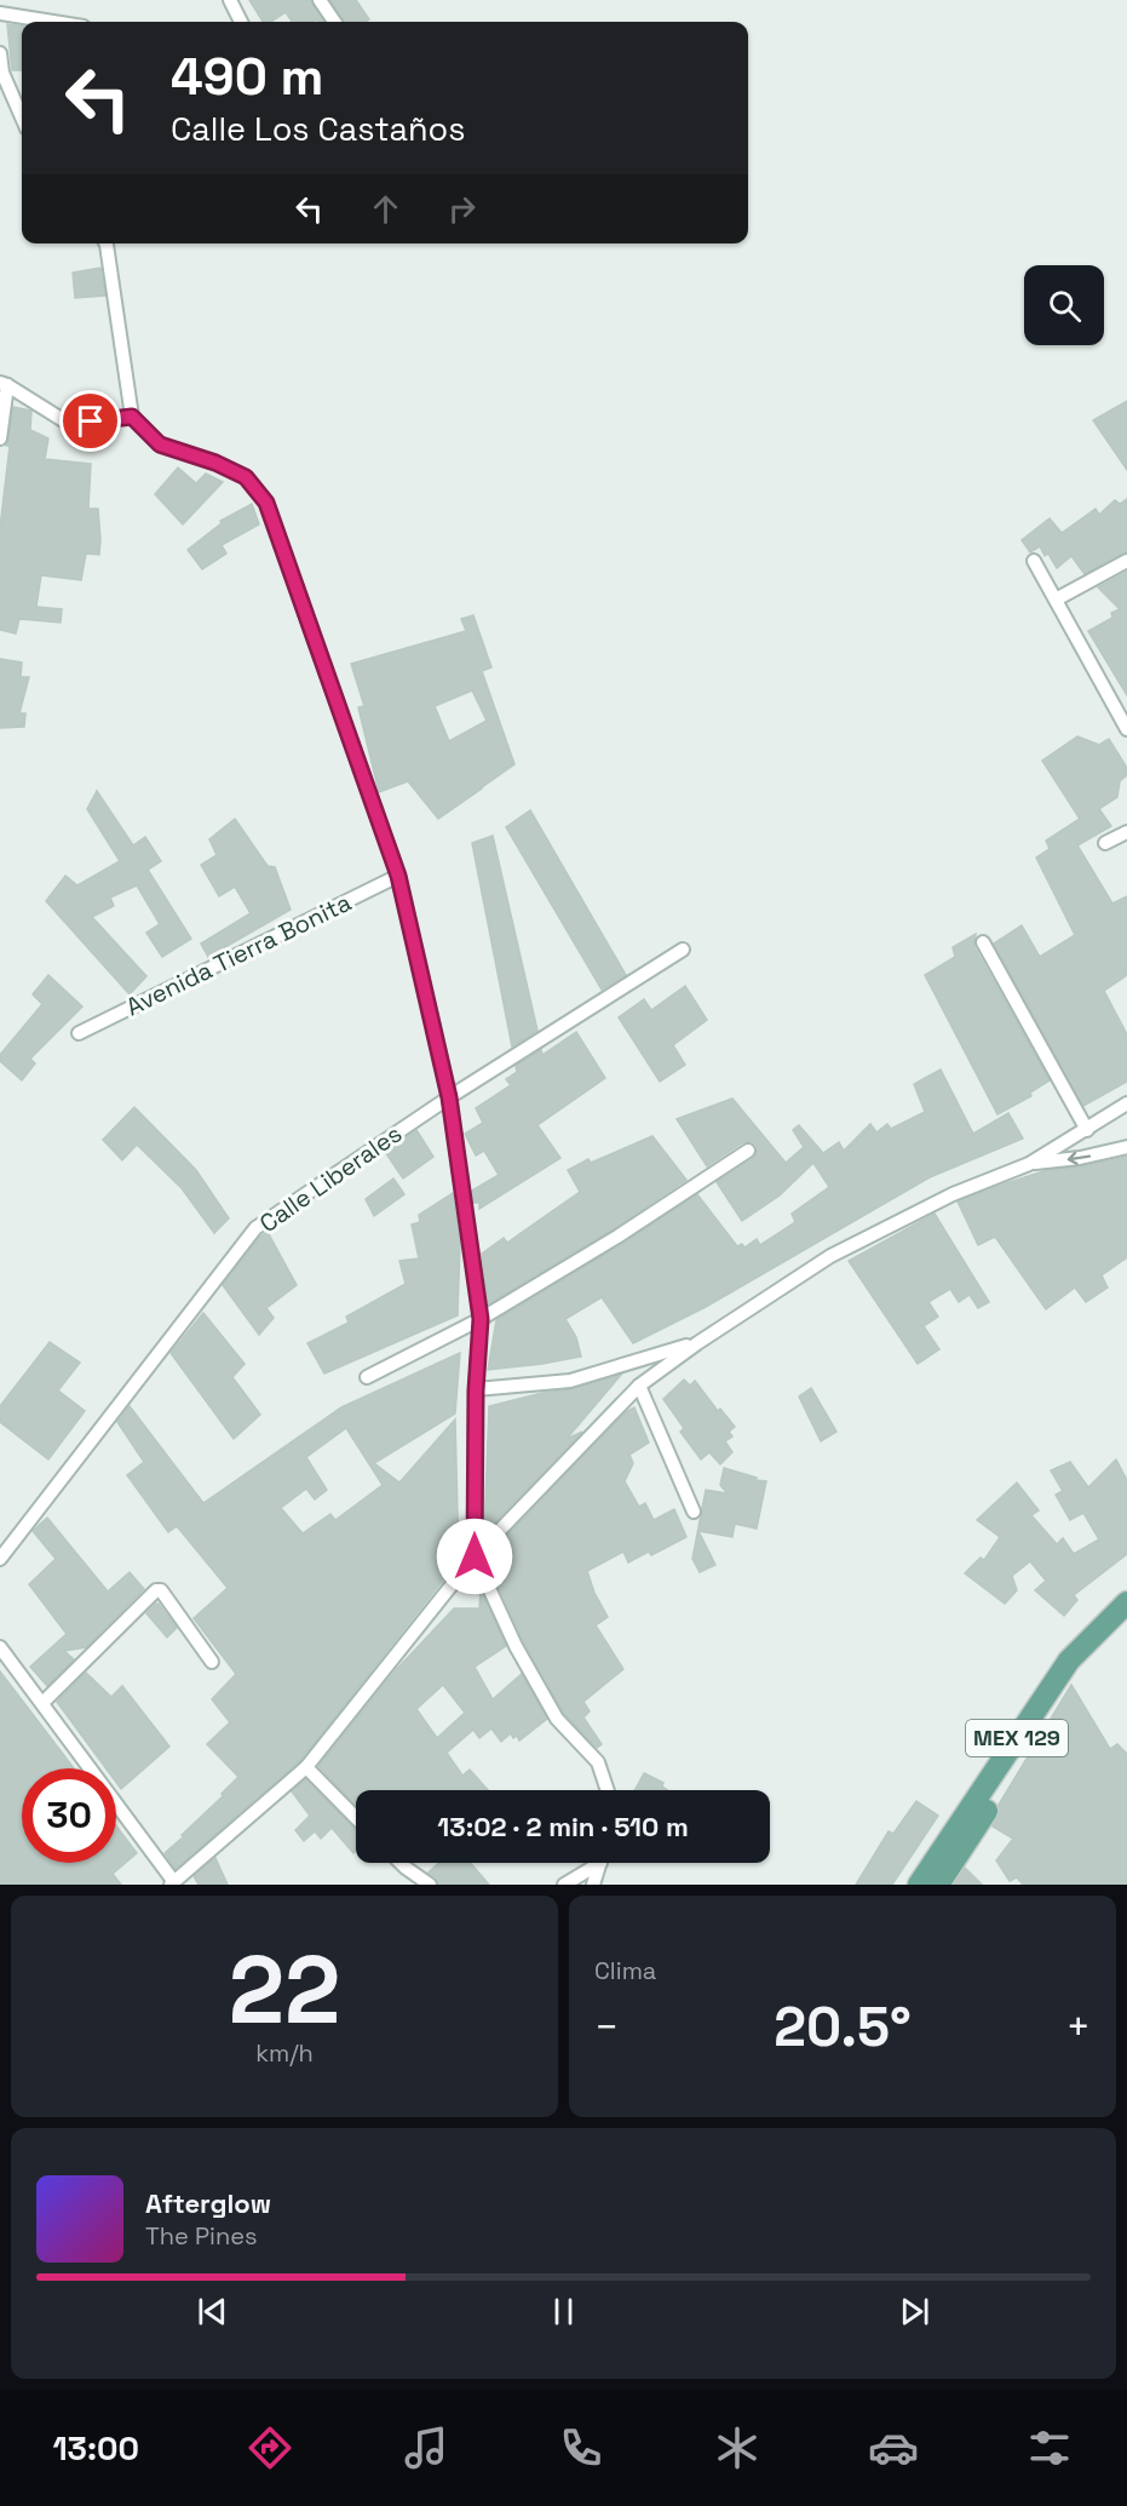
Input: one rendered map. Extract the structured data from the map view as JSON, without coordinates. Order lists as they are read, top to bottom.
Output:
{
  "streets": {
    "main road": ["MEX 129"],
    "street": ["Avenida Tierra Bonita", "Calle Liberales"]
  },
  "page": {
    "turn": ["490 m", "Calle Los Castaños"],
    "limit": "30",
    "trip": "13:02 · 2 min · 510 m",
    "tile": [
      ["22", "km/h"],
      "Clima"
    ],
    "heat": ["−", "20.5°", "+"],
    "song": ["Afterglow", "The Pines"],
    "tabs": "13:00"
  }
}
